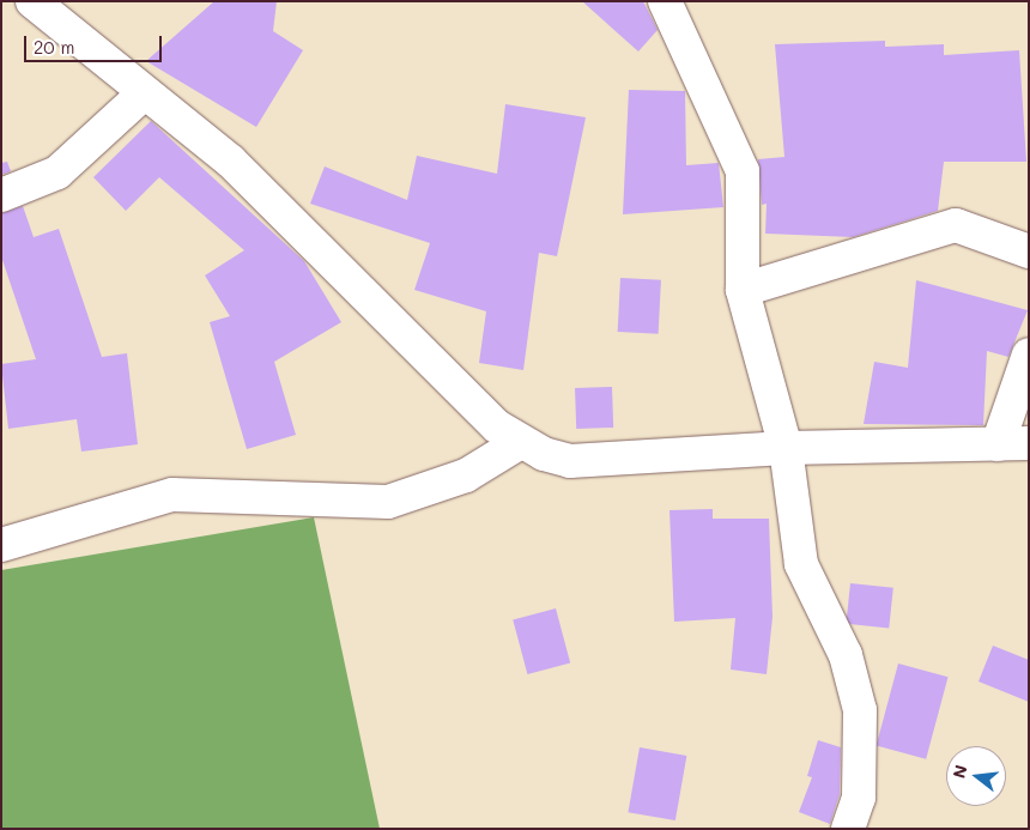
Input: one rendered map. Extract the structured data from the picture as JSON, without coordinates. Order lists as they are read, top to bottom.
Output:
{
  "scale_bar": "20 m",
  "north": "left"
}
